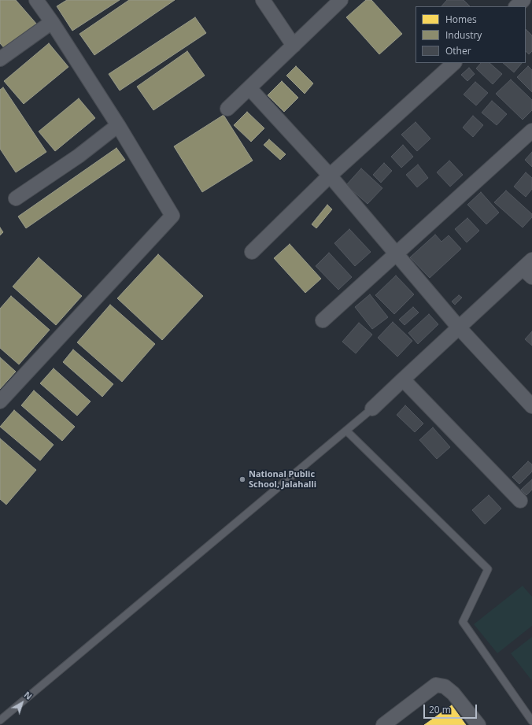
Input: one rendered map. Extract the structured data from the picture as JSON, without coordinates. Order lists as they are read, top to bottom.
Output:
{
  "places": ["National Public School, Jalahalli"],
  "legend": ["Homes", "Industry", "Other"],
  "scale_bar": "20 m",
  "north": "top right"
}
